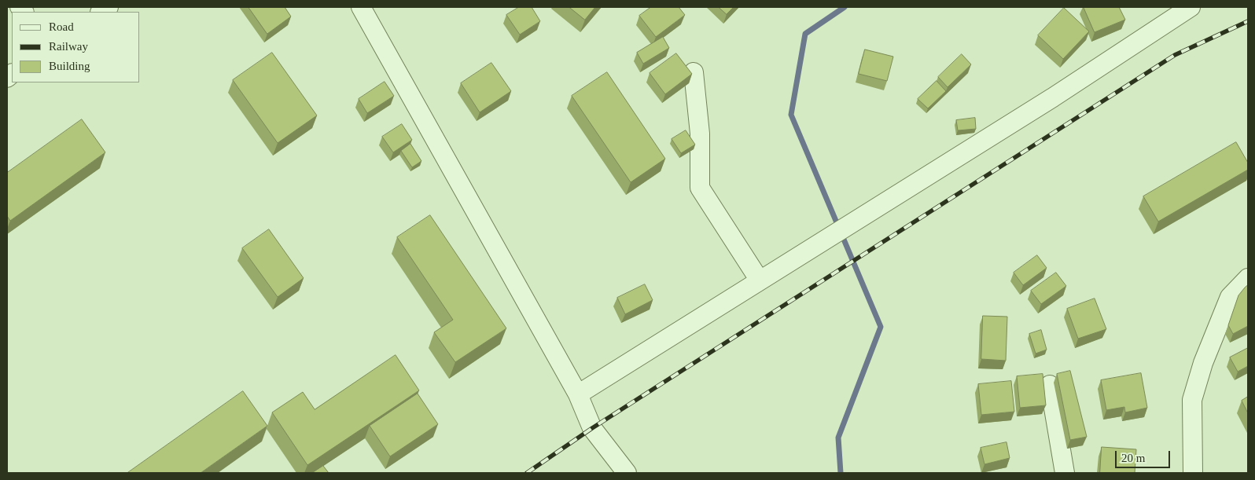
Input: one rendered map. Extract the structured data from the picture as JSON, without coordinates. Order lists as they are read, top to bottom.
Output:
{
  "legend": ["Road", "Railway", "Building"],
  "scale_bar": "20 m"
}
